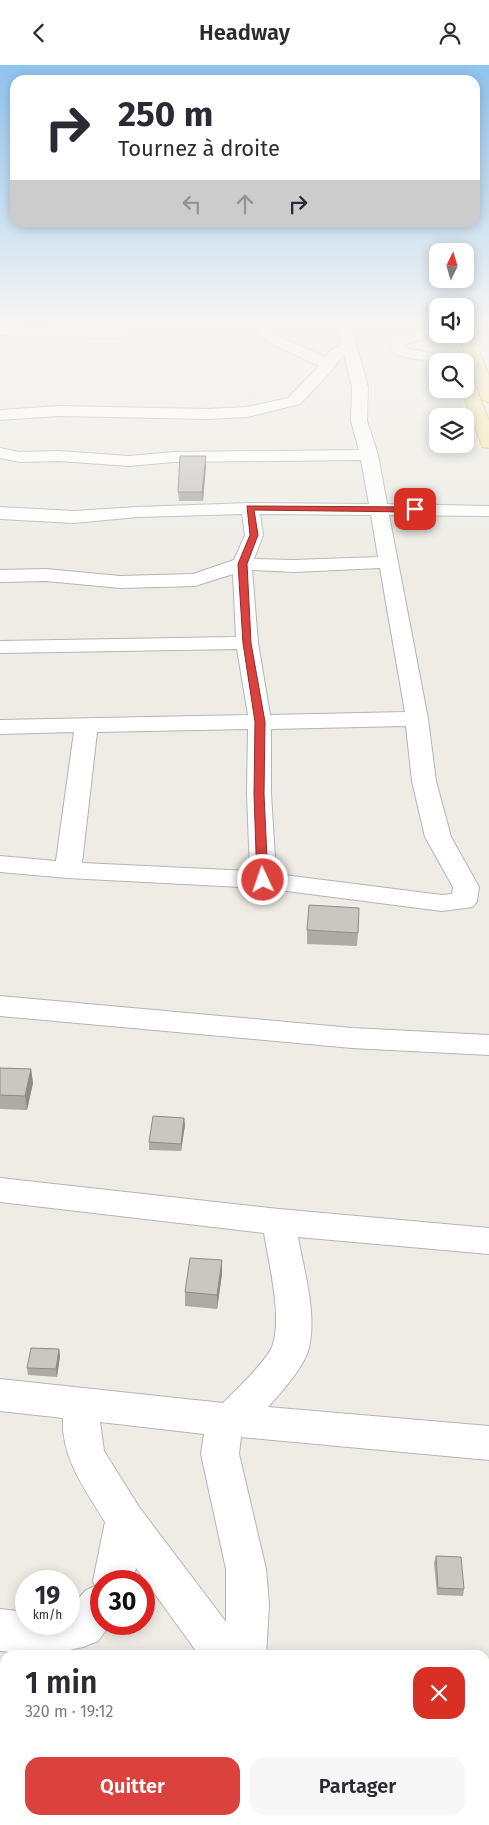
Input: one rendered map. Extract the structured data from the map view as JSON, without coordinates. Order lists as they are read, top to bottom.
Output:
{
  "north": "top",
  "page": {
    "header": "Headway",
    "turn": ["250 m", "Tournez à droite"],
    "speed": "19 km/h",
    "limit": "30",
    "heading": ["1 min", "320 m · 19:12"],
    "buttons": ["Quitter", "Partager"]
  }
}
